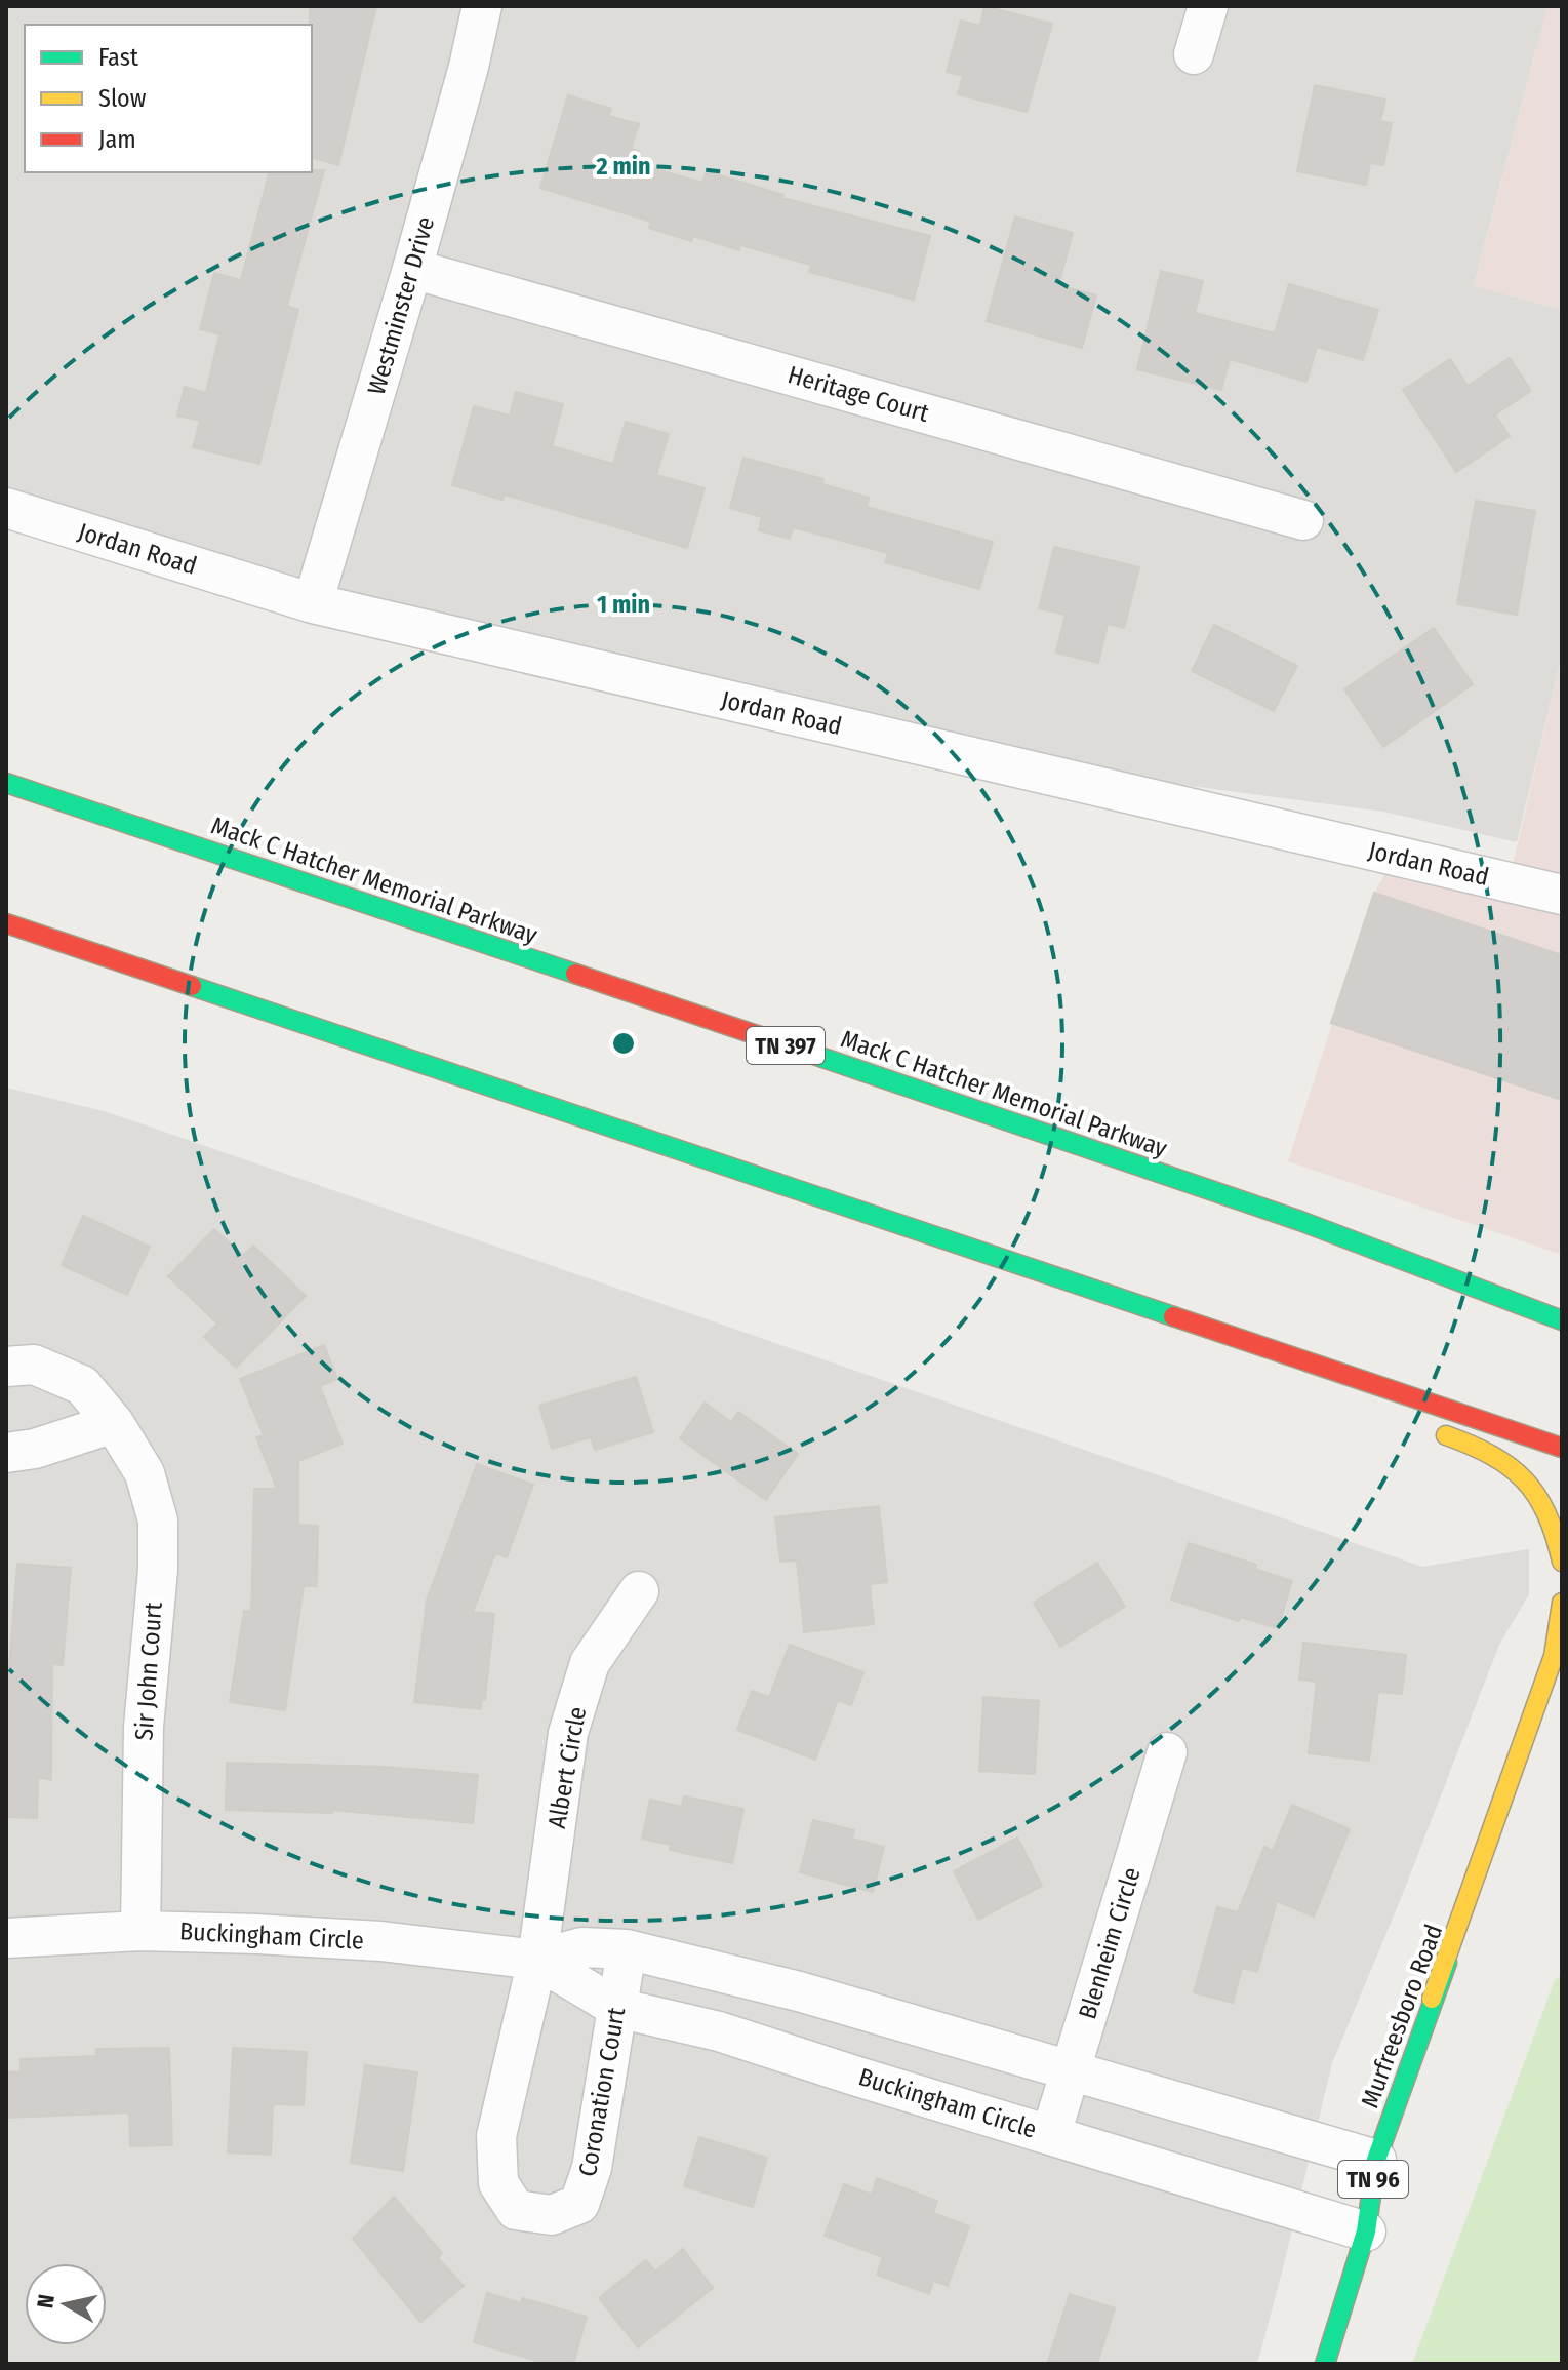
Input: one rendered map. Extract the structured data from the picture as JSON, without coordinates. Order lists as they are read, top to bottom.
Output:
{
  "streets": {
    "main road": [
      "Mack C Hatcher Memorial Parkway",
      "TN 397",
      "Murfreesboro Road",
      "TN 96"
    ],
    "street": [
      "Westminster Drive",
      "Heritage Court",
      "Jordan Road",
      "Sir John Court",
      "Albert Circle",
      "Buckingham Circle",
      "Blenheim Circle",
      "Coronation Court"
    ]
  },
  "crossings": [
    ["Westminster Drive", "Heritage Court"],
    ["Westminster Drive", "Jordan Road"],
    ["Sir John Court", "Buckingham Circle"],
    ["Albert Circle", "Buckingham Circle"],
    ["Albert Circle", "Coronation Court"],
    ["Buckingham Circle", "Blenheim Circle"],
    ["Buckingham Circle", "Murfreesboro Road"],
    ["Buckingham Circle", "Coronation Court"]
  ],
  "legend": ["Fast", "Slow", "Jam"],
  "north": "left",
  "rings": ["2 min", "1 min"]
}
